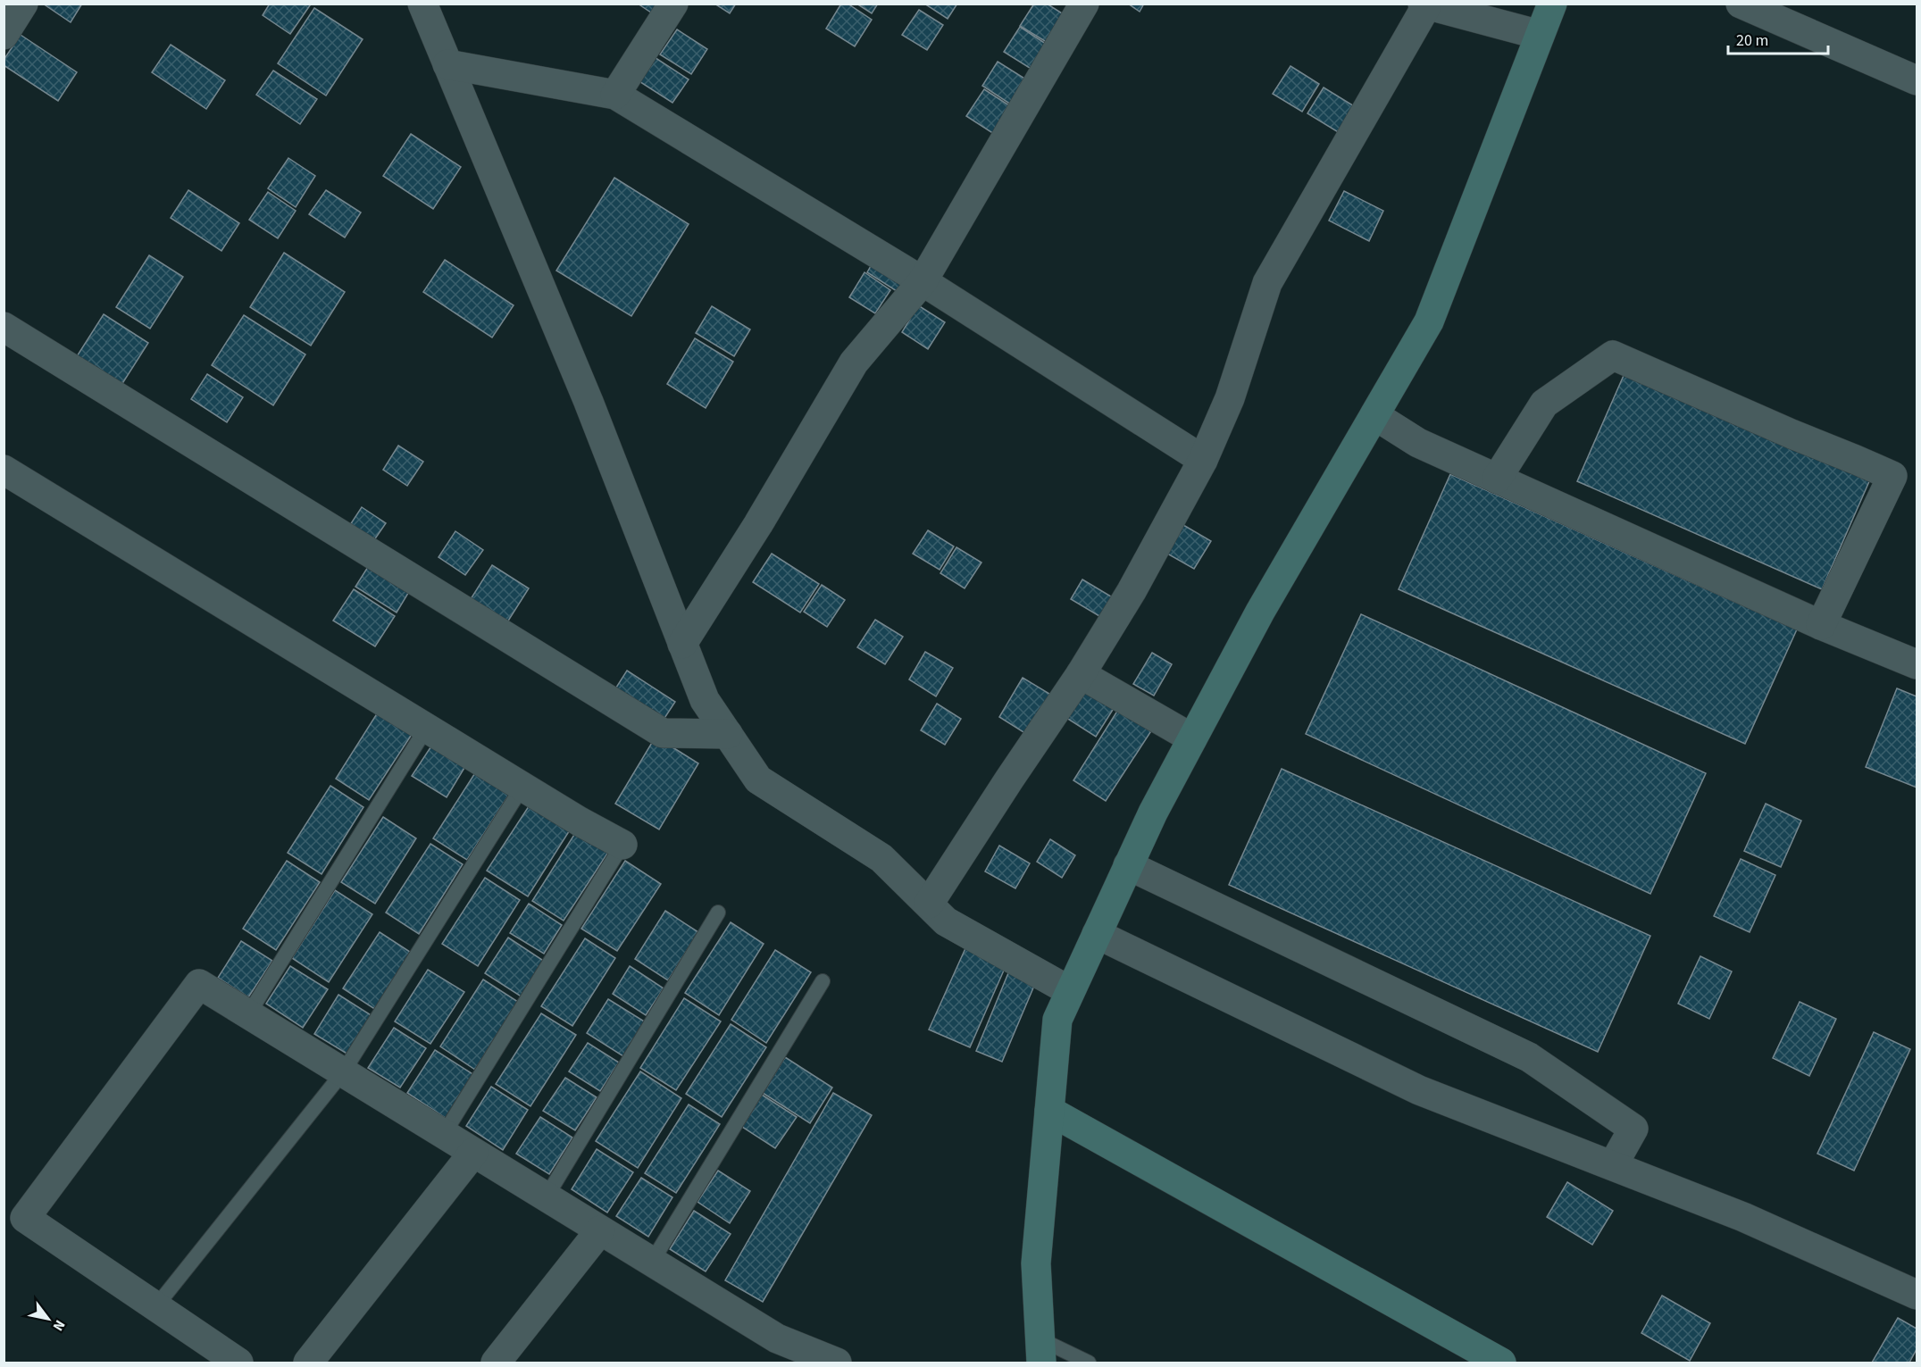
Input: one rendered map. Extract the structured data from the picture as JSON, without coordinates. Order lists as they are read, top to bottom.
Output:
{
  "scale_bar": "20 m",
  "north": "bottom right"
}
